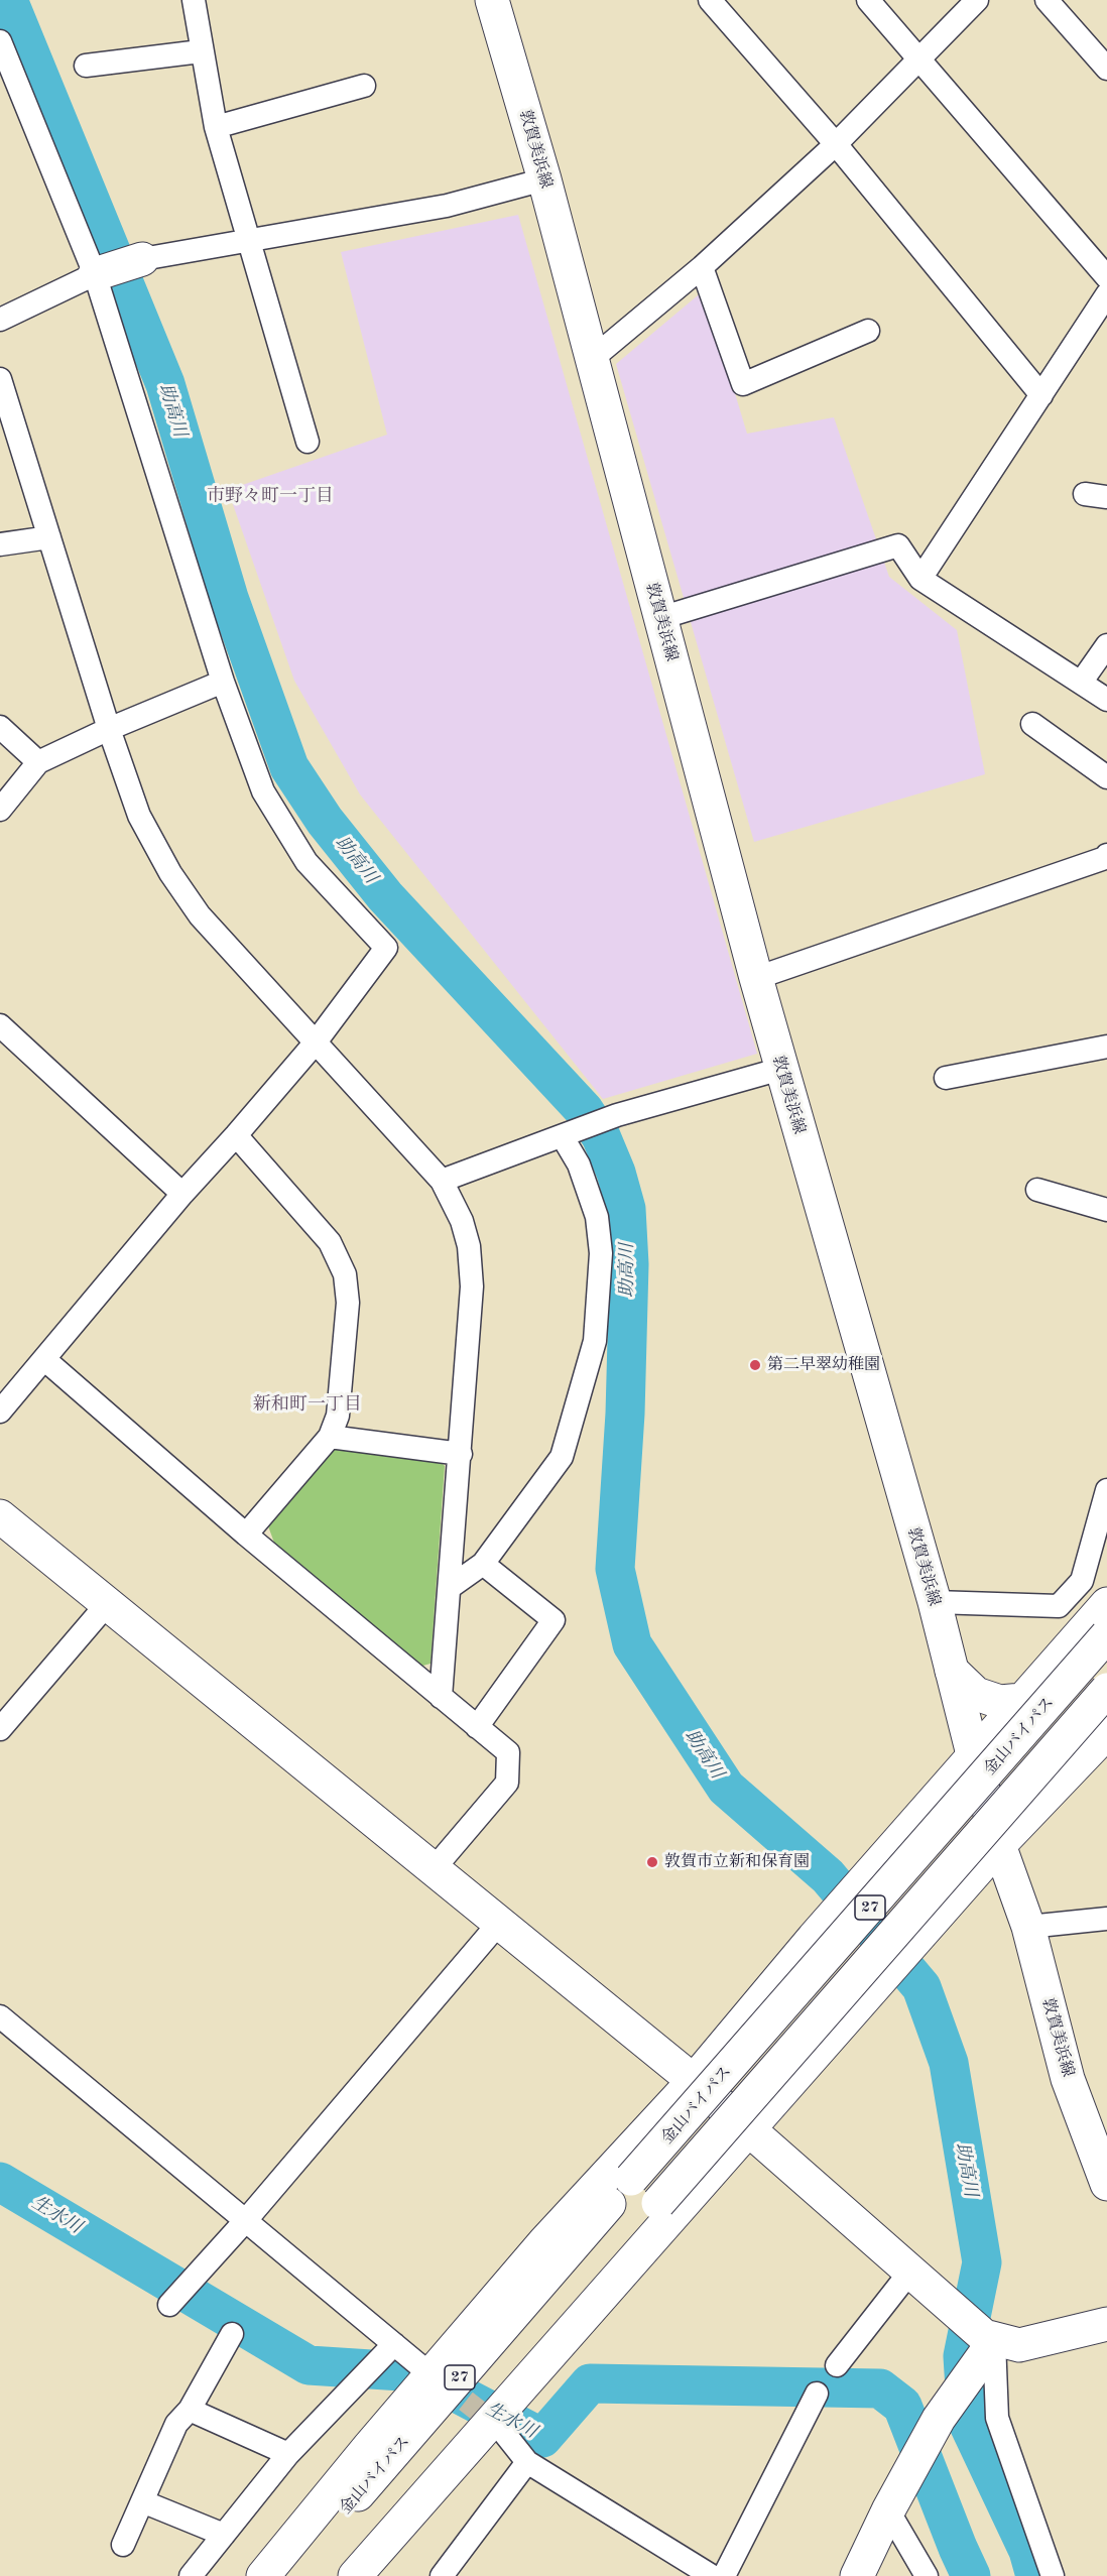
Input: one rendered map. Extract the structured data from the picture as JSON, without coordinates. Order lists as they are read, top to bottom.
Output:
{
  "streets": {
    "main road": ["敦賀美浜線", "金山バイパス", "27"]
  },
  "districts": ["市野々町一丁目", "新和町一丁目"],
  "water": ["助高川", "生水川"],
  "places": ["第二早翠幼稚園", "敦賀市立新和保育園"]
}
